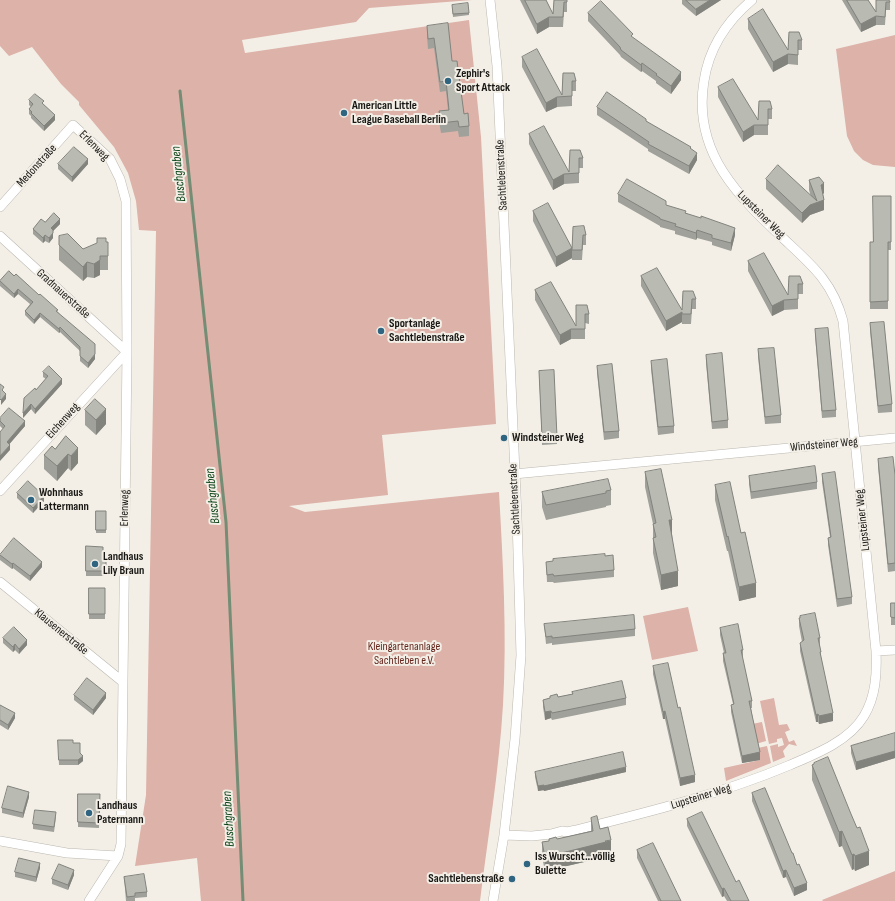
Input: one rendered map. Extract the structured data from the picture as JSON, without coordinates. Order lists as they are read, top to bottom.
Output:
{
  "streets": {
    "street": [
      "Erlenweg",
      "Medonstraße",
      "Sachtlebenstraße",
      "Lupsteiner Weg",
      "Gradnauerstraße",
      "Eichenweg",
      "Windsteiner Weg",
      "Klausenerstraße"
    ]
  },
  "crossings": [
    ["Erlenweg", "Medonstraße"],
    ["Erlenweg", "Gradnauerstraße"],
    ["Erlenweg", "Eichenweg"],
    ["Erlenweg", "Klausenerstraße"],
    ["Sachtlebenstraße", "Lupsteiner Weg"],
    ["Sachtlebenstraße", "Windsteiner Weg"],
    ["Lupsteiner Weg", "Windsteiner Weg"],
    ["Gradnauerstraße", "Eichenweg"]
  ],
  "water": ["Buschgraben"],
  "parks": ["Kleingartenanlage Sachtleben e.V."],
  "places": [
    "Zephir's Sport Attack",
    "American Little League Baseball Berlin",
    "Sportanlage Sachtlebenstraße",
    "Windsteiner Weg",
    "Wohnhaus Lattermann",
    "Landhaus Lily Braun",
    "Landhaus Patermann",
    "Iss Wurscht...völlig Bulette",
    "Sachtlebenstraße"
  ]
}
